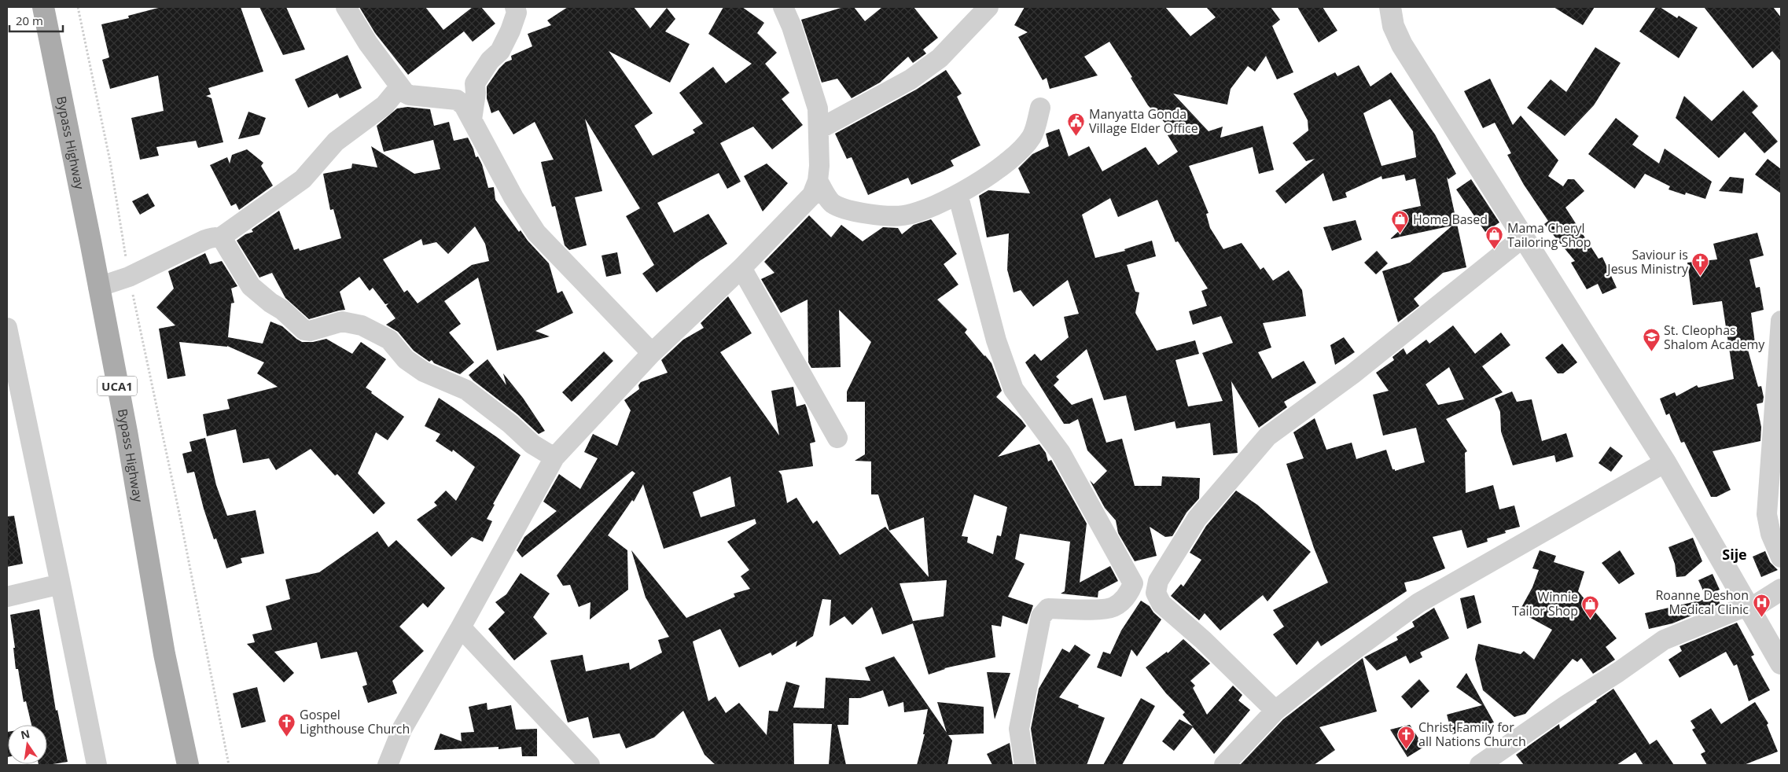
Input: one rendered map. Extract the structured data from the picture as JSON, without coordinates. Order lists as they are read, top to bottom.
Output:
{
  "streets": {
    "main road": ["Bypass Highway", "UCA1"]
  },
  "districts": ["Sije"],
  "places": {
    "public building": ["Manyatta Gonda Village Elder Office"],
    "shop": ["Home Based", "Mama Cheryl Tailoring Shop", "Winnie Tailor Shop"],
    "church": ["Saviour is Jesus Ministry", "Gospel Lighthouse Church", "Christ Family for all Nations Church"],
    "school or university": ["St. Cleophas Shalom Academy"],
    "hospital": ["Roanne Deshon Medical Clinic"]
  },
  "scale_bar": "20 m",
  "north": "top"
}
